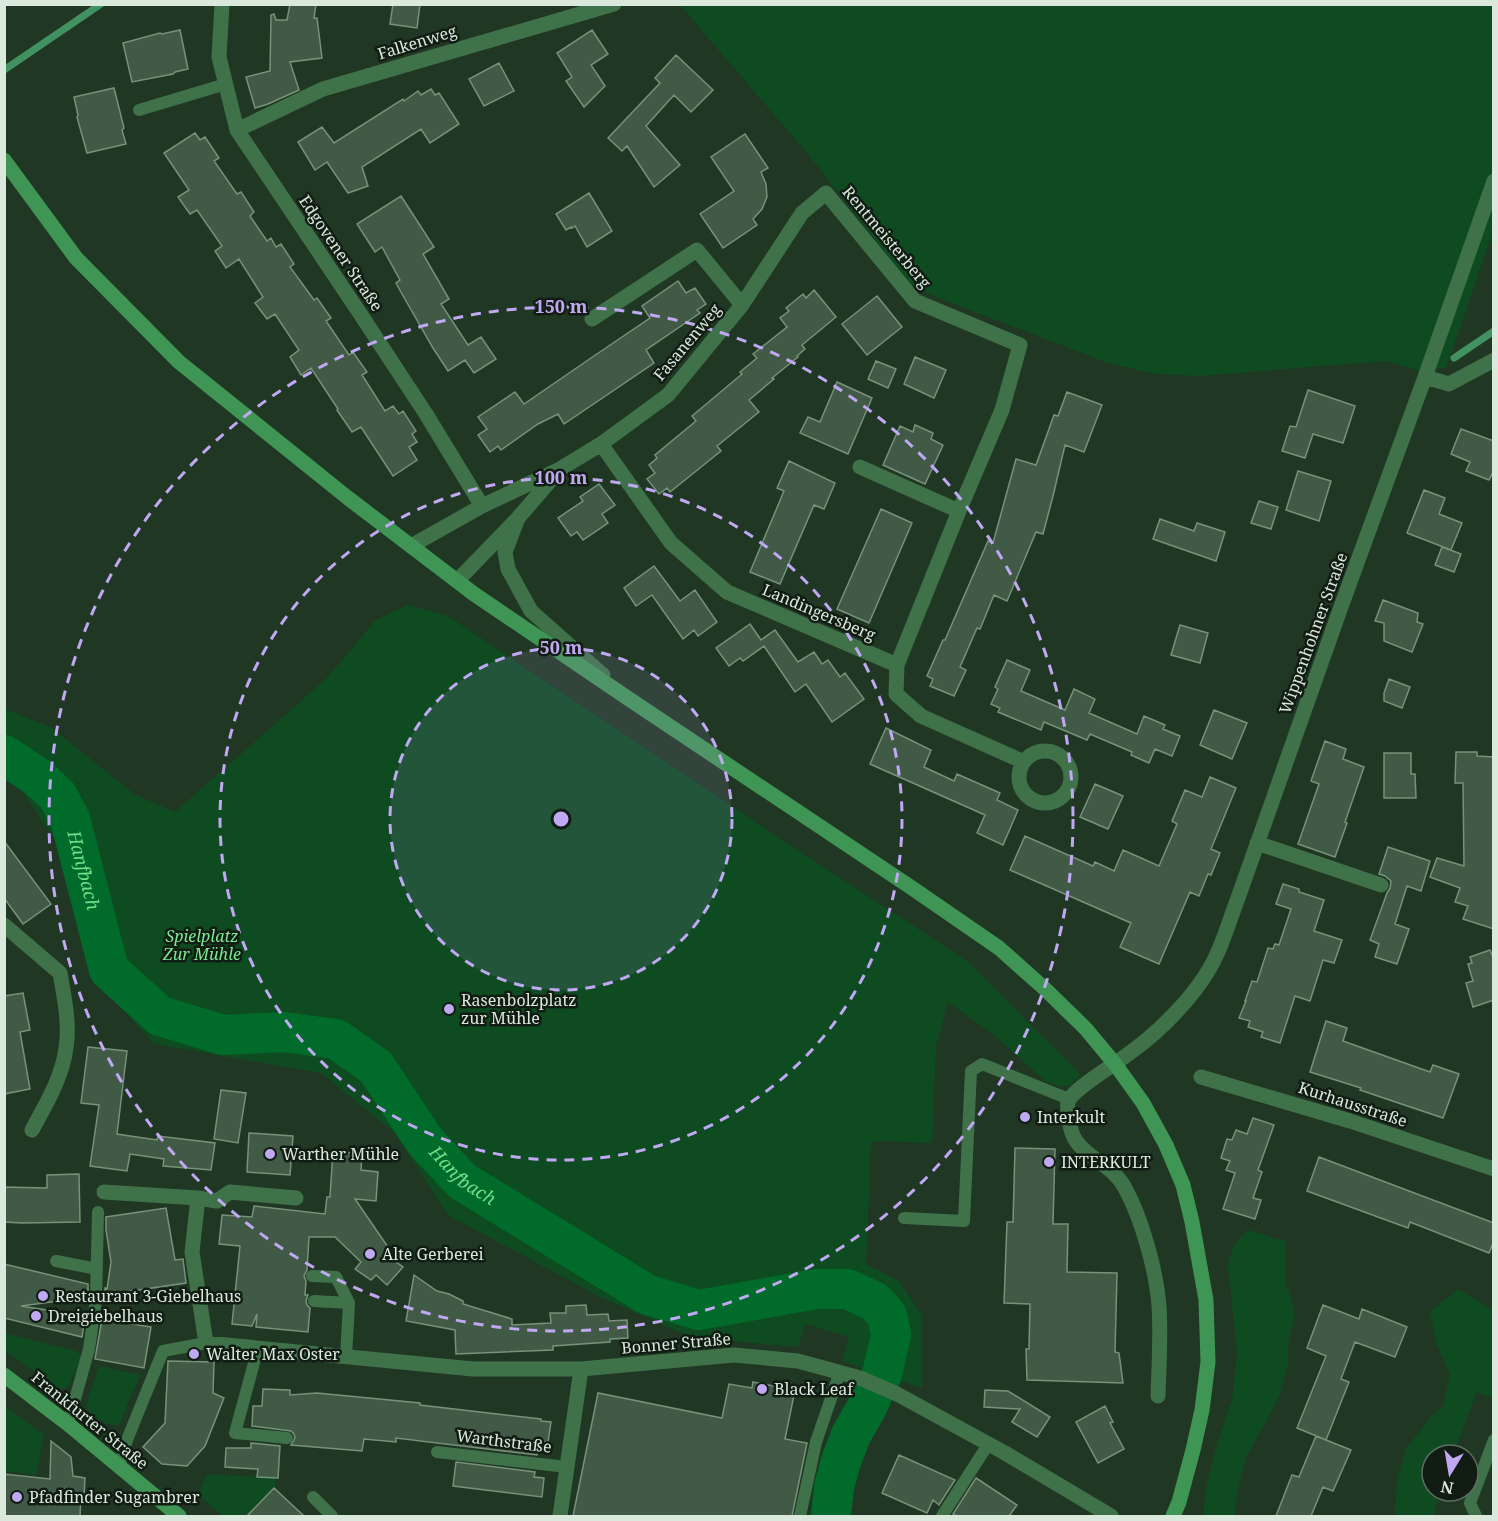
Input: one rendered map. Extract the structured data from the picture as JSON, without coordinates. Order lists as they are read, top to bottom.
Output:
{
  "streets": {
    "main road": ["Frankfurter Straße"],
    "street": [
      "Falkenweg",
      "Rentmeisterberg",
      "Edgovener Straße",
      "Fasanenweg",
      "Landingersberg",
      "Wippenhohner Straße",
      "Kurhausstraße",
      "Bonner Straße",
      "Warthstraße"
    ]
  },
  "crossings": [
    ["Falkenweg", "Edgovener Straße"],
    ["Rentmeisterberg", "Fasanenweg"],
    ["Edgovener Straße", "Fasanenweg"],
    ["Fasanenweg", "Landingersberg"],
    ["Bonner Straße", "Frankfurter Straße"],
    ["Bonner Straße", "Warthstraße"]
  ],
  "water": ["Hanfbach"],
  "parks": ["Spielplatz Zur Mühle"],
  "places": [
    "Rasenbolzplatz zur Mühle",
    "Interkult",
    "Warther Mühle",
    "INTERKULT",
    "Alte Gerberei",
    "Restaurant 3-Giebelhaus",
    "Dreigiebelhaus",
    "Walter Max Oster",
    "Black Leaf",
    "Pfadfinder Sugambrer"
  ],
  "north": "bottom",
  "rings": ["150 m", "100 m", "50 m"]
}
